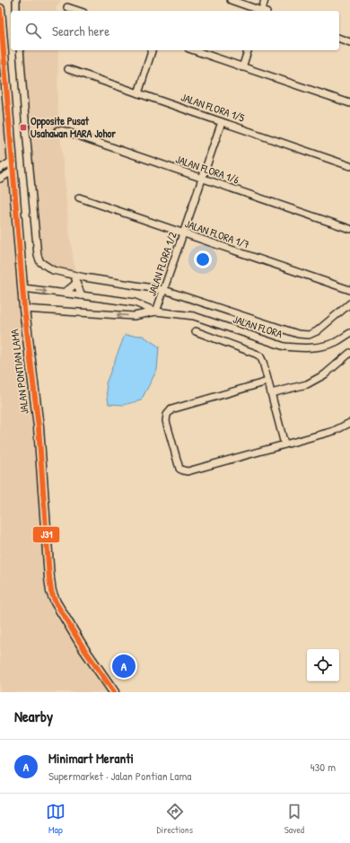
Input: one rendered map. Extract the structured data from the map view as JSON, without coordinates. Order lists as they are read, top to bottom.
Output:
{
  "streets": {
    "street": [
      "JALAN FLORA 1/5",
      "JALAN FLORA 1/6",
      "JALAN FLORA 1/7",
      "JALAN FLORA 1/2",
      "JALAN FLORA",
      "JALAN PONTIAN LAMA"
    ]
  },
  "crossings": [
    ["JALAN FLORA 1/5", "JALAN FLORA 1/2"],
    ["JALAN FLORA 1/6", "JALAN FLORA 1/2"],
    ["JALAN FLORA 1/7", "JALAN FLORA 1/2"],
    ["JALAN FLORA 1/2", "JALAN FLORA"],
    ["JALAN FLORA", "JALAN PONTIAN LAMA"]
  ],
  "places": {
    "transit": ["Opposite Pusat Usahawan MARA Johor"]
  },
  "lines": ["transit line J31"],
  "page": {
    "search": "Search here",
    "pins": "A",
    "heading": "Nearby",
    "list": [
      {
        "mark": "A",
        "name": "Minimart Meranti",
        "note": "Supermarket · Jalan Pontian Lama",
        "value": "430 m"
      }
    ],
    "nav": ["Map", "Directions", "Saved"]
  }
}
